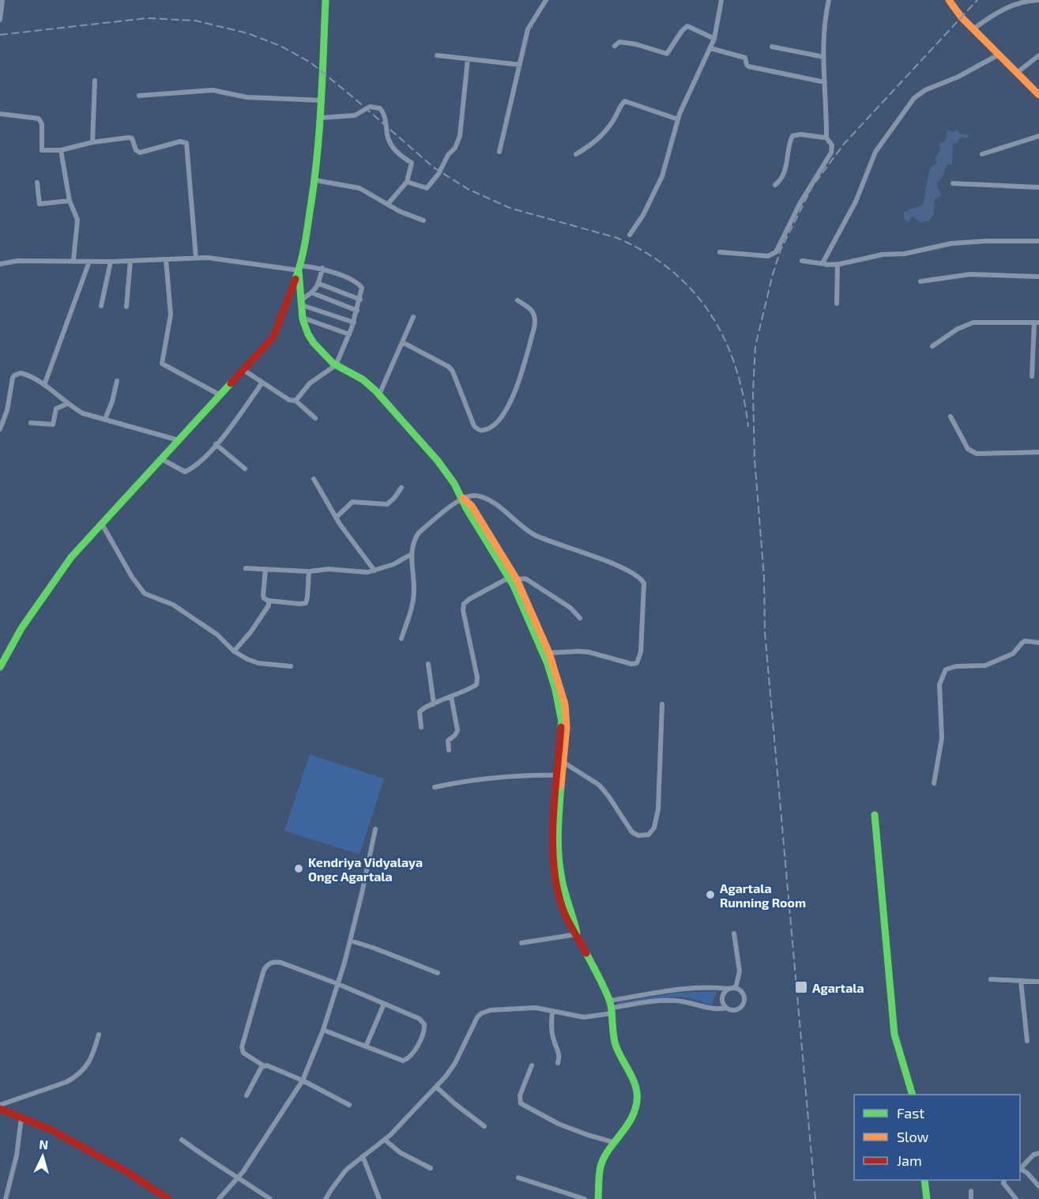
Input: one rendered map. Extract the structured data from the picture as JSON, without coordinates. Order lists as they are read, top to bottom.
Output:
{
  "places": {
    "other": ["Kendriya Vidyalaya Ongc Agartala", "Agartala Running Room"],
    "transit": ["Agartala"]
  },
  "legend": ["Fast", "Slow", "Jam"],
  "north": "top"
}
